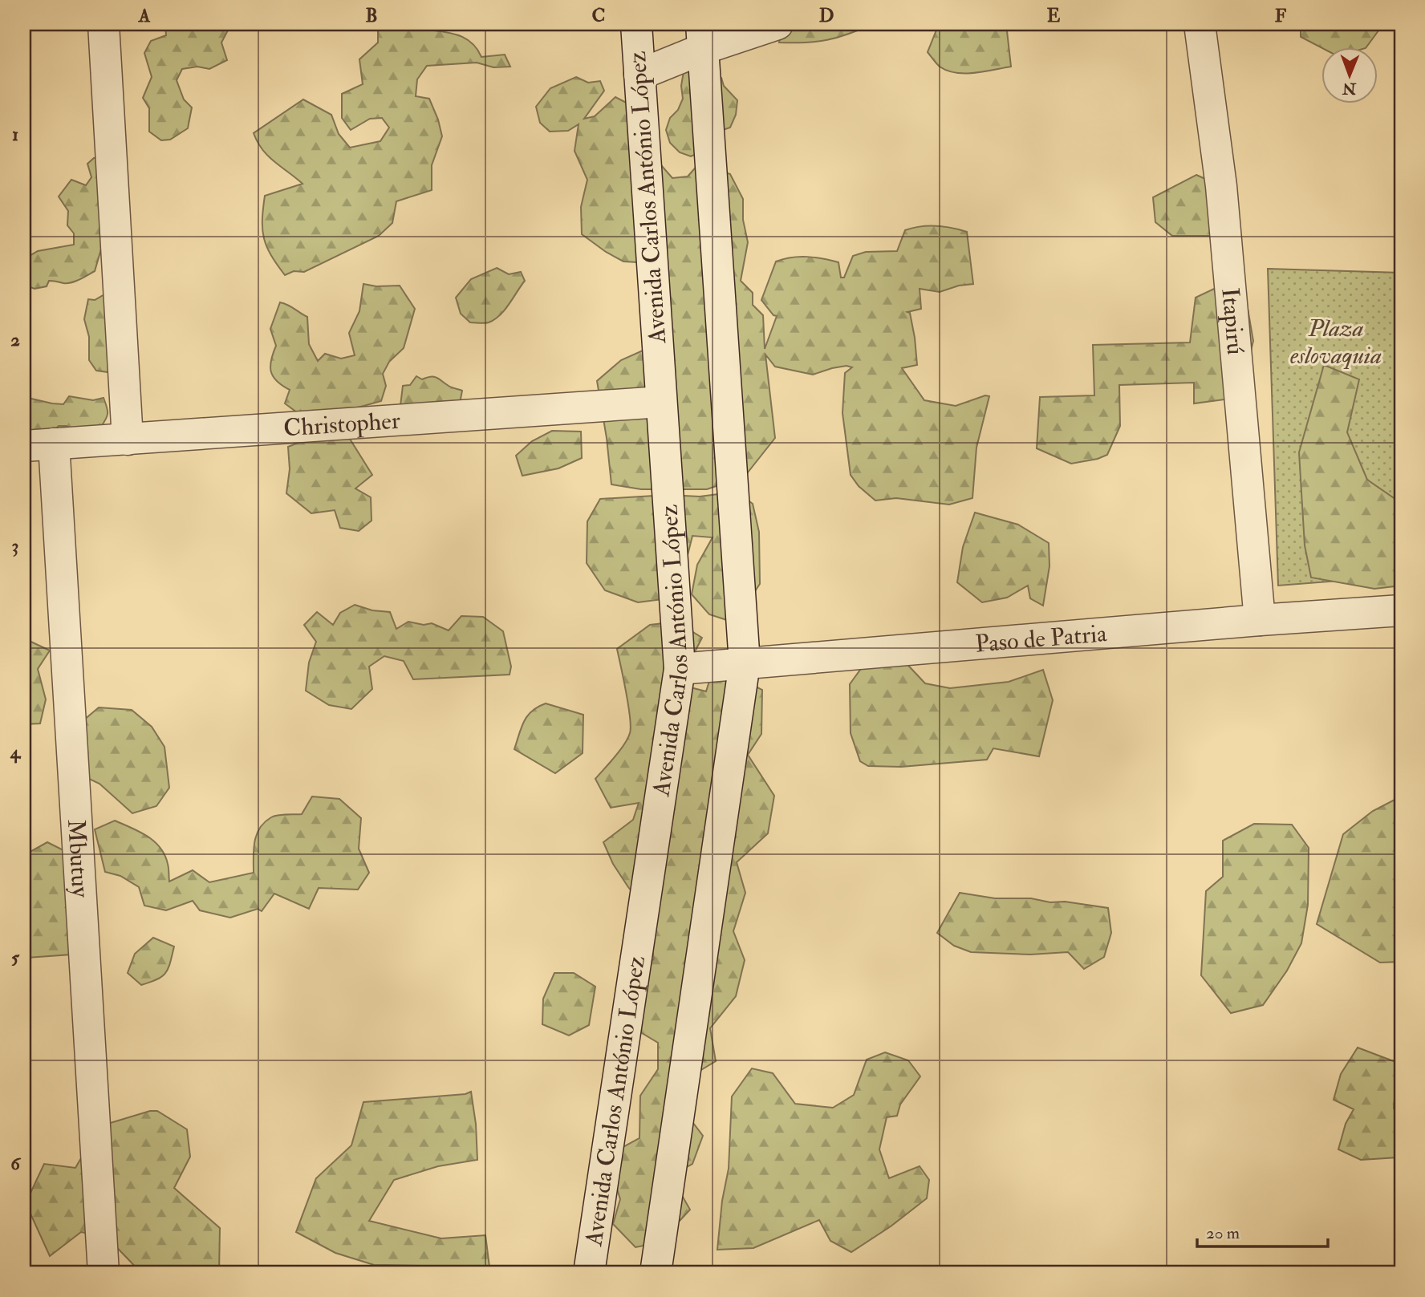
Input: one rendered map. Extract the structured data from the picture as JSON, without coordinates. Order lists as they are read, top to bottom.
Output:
{
  "streets": {
    "street": [
      "Avenida Carlos António López",
      "Itapirú",
      "Christopher",
      "Paso de Patria",
      "Mbutuy"
    ]
  },
  "crossings": [
    ["Avenida Carlos António López", "Christopher"],
    ["Avenida Carlos António López", "Paso de Patria"],
    ["Itapirú", "Paso de Patria"],
    ["Christopher", "Mbutuy"]
  ],
  "parks": ["Plaza eslovaquia"],
  "scale_bar": "20 m",
  "north": "bottom",
  "grid": {
    "columns": [
      "A",
      "B",
      "C",
      "D",
      "E",
      "F"
    ],
    "rows": [
      "1",
      "2",
      "3",
      "4",
      "5",
      "6"
    ]
  }
}
